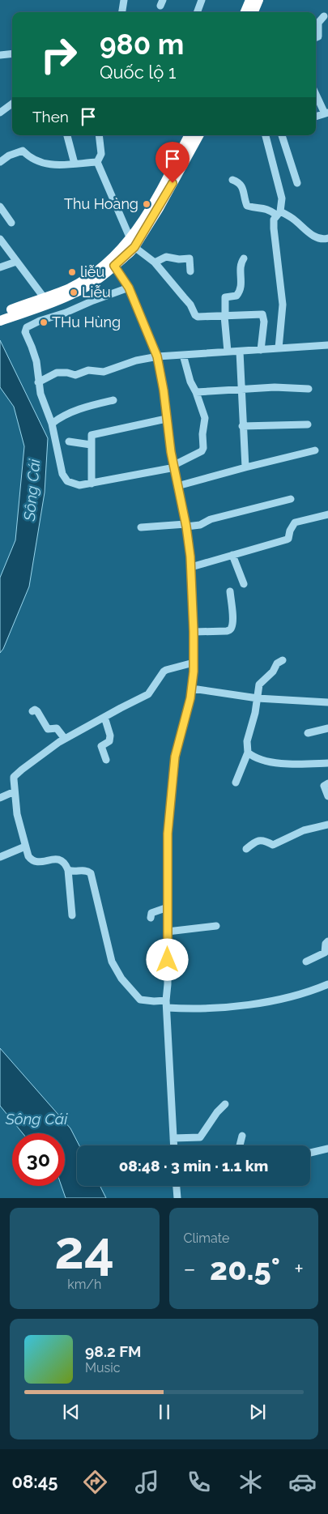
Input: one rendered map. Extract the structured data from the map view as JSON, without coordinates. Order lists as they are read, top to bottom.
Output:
{
  "water": ["Sông Cái"],
  "places": [
    "Thu Hoàng",
    "liễu",
    "Liễu",
    "THu Hùng"
  ],
  "page": {
    "turn": ["980 m", "Quốc lộ 1"],
    "then": "Then",
    "limit": "30",
    "trip": "08:48 · 3 min · 1.1 km",
    "tile": [
      ["24", "km/h"],
      "Climate"
    ],
    "heat": ["−", "20.5°", "+"],
    "song": ["98.2 FM", "Music"],
    "tabs": "08:45"
  }
}
